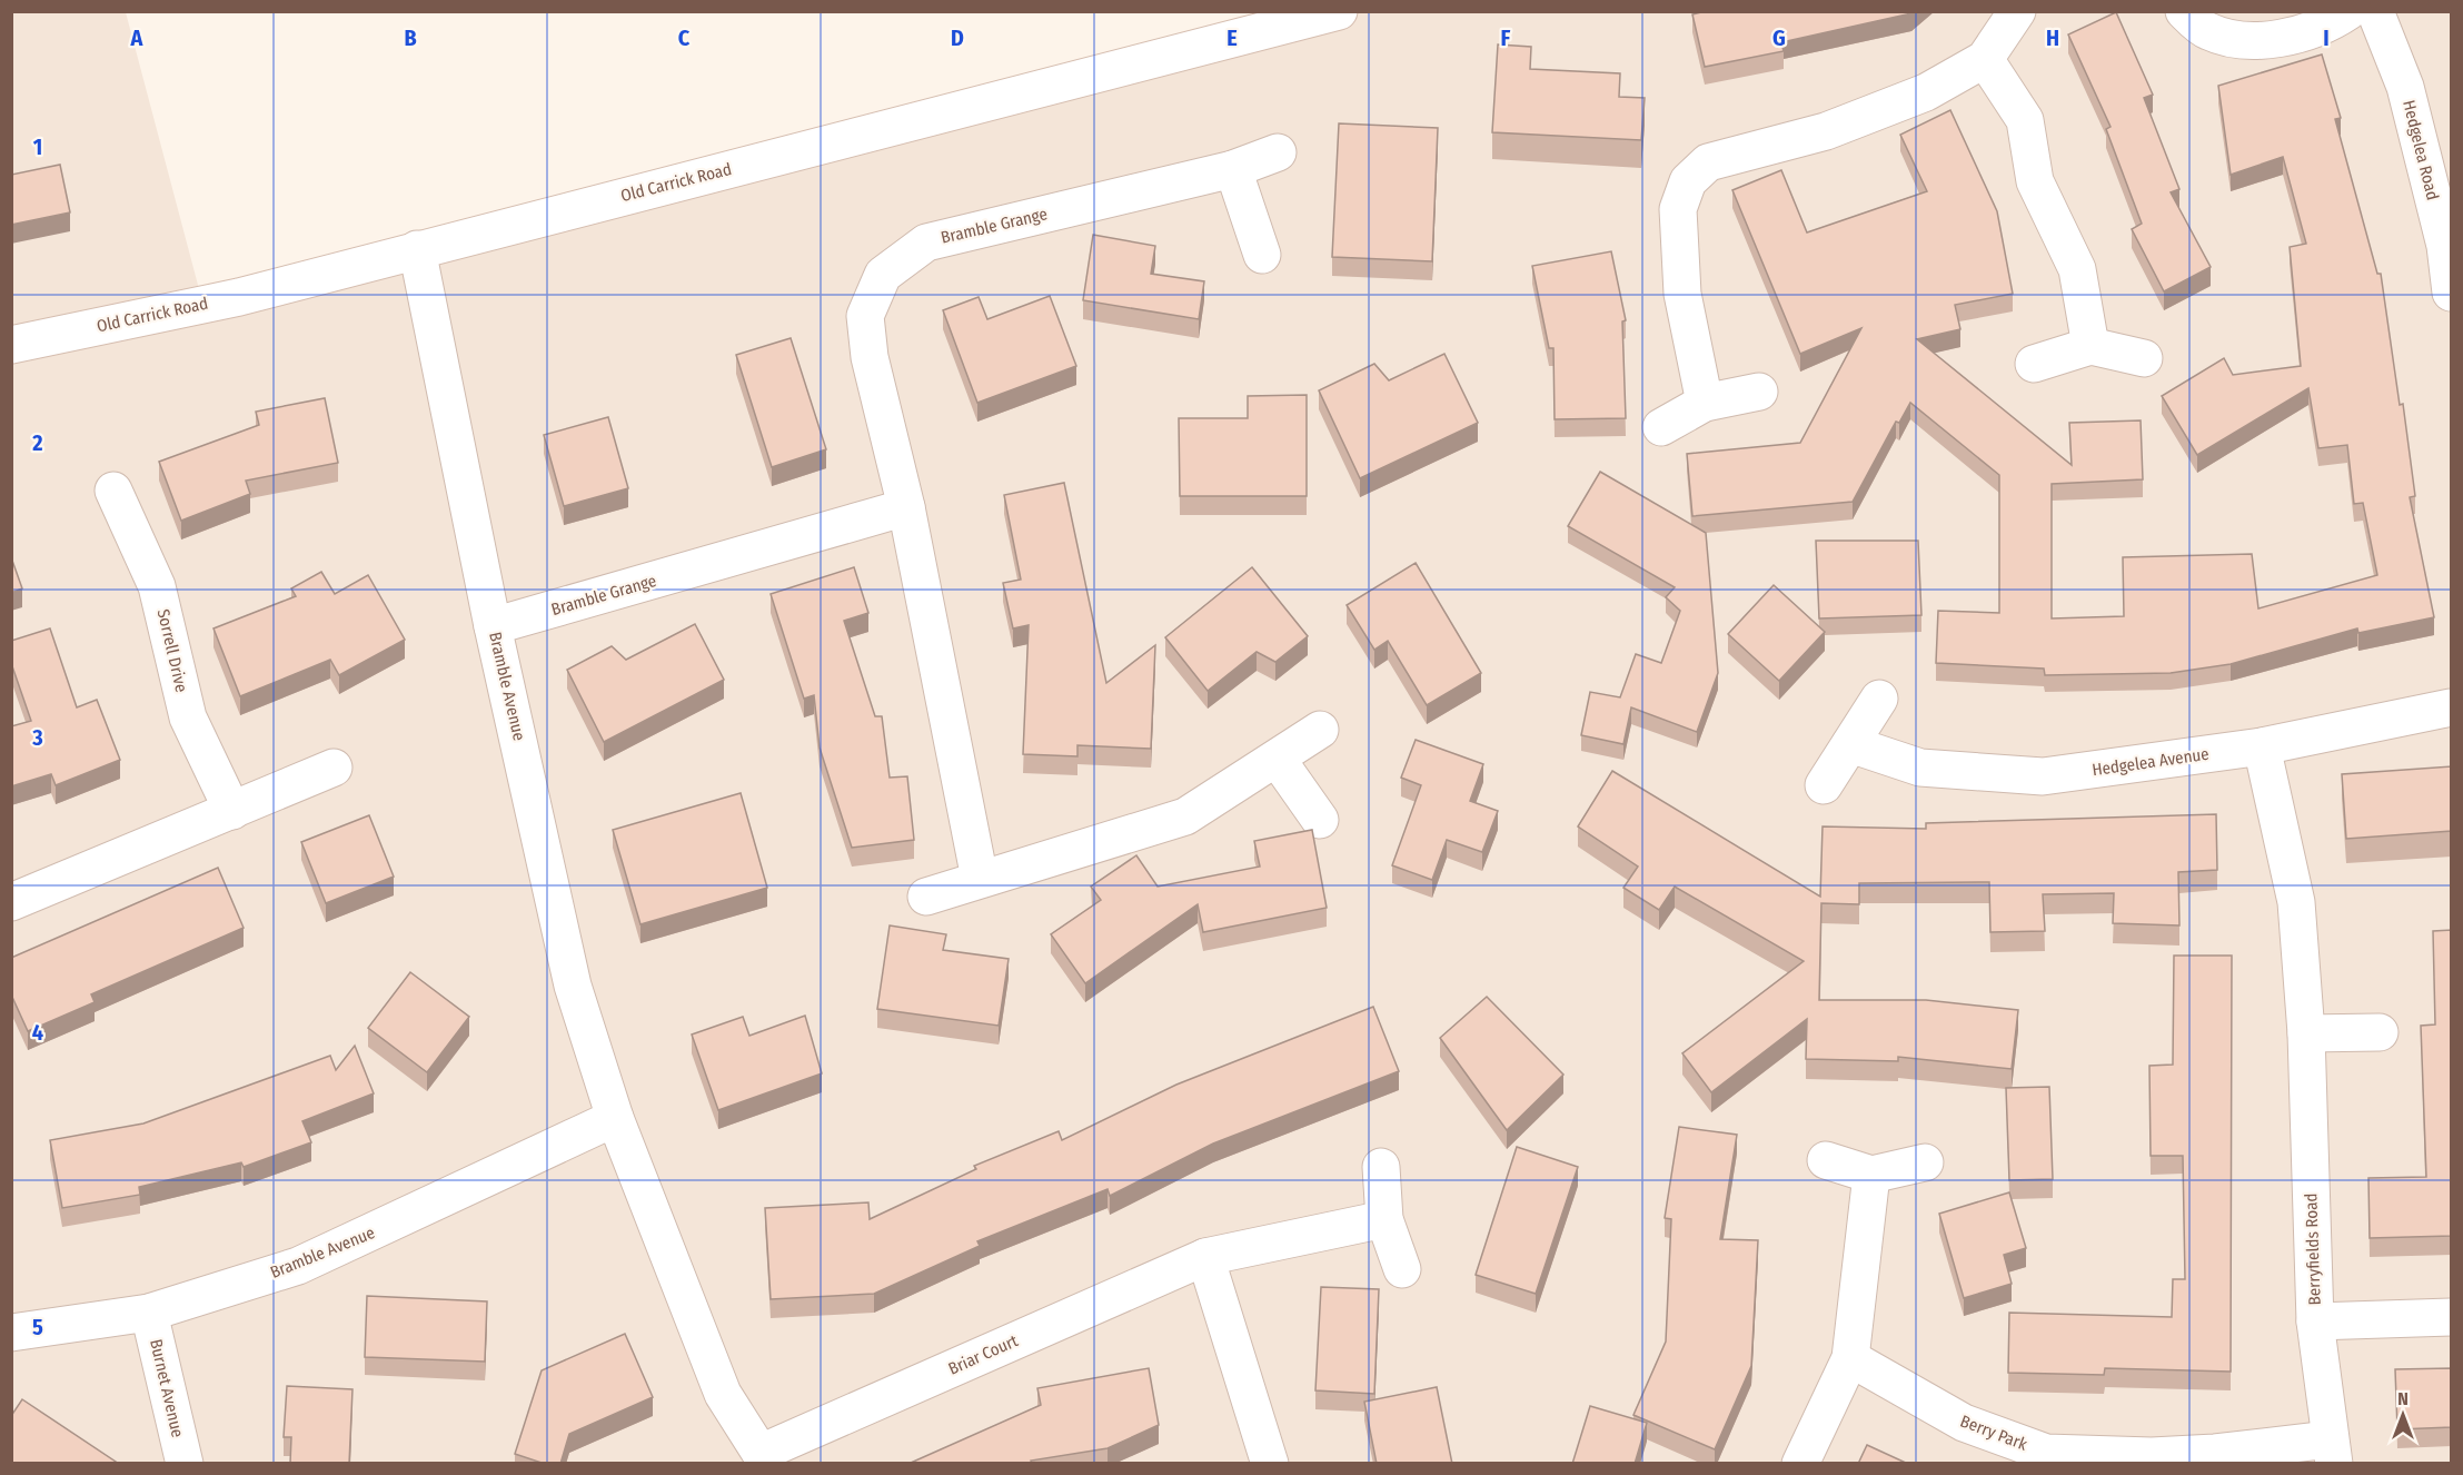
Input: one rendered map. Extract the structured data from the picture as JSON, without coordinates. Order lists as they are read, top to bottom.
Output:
{
  "streets": {
    "street": [
      "Hedgelea Road",
      "Old Carrick Road",
      "Bramble Grange",
      "Sorrell Drive",
      "Bramble Avenue",
      "Hedgelea Avenue",
      "Berryfields Road",
      "Briar Court",
      "Burnet Avenue",
      "Berry Park"
    ]
  },
  "crossings": [
    ["Old Carrick Road", "Bramble Avenue"],
    ["Bramble Grange", "Bramble Avenue"],
    ["Bramble Avenue", "Briar Court"],
    ["Bramble Avenue", "Burnet Avenue"],
    ["Hedgelea Avenue", "Berryfields Road"],
    ["Berryfields Road", "Berry Park"]
  ],
  "north": "top",
  "grid": {
    "columns": [
      "A",
      "B",
      "C",
      "D",
      "E",
      "F",
      "G",
      "H",
      "I"
    ],
    "rows": [
      "1",
      "2",
      "3",
      "4",
      "5"
    ]
  }
}
